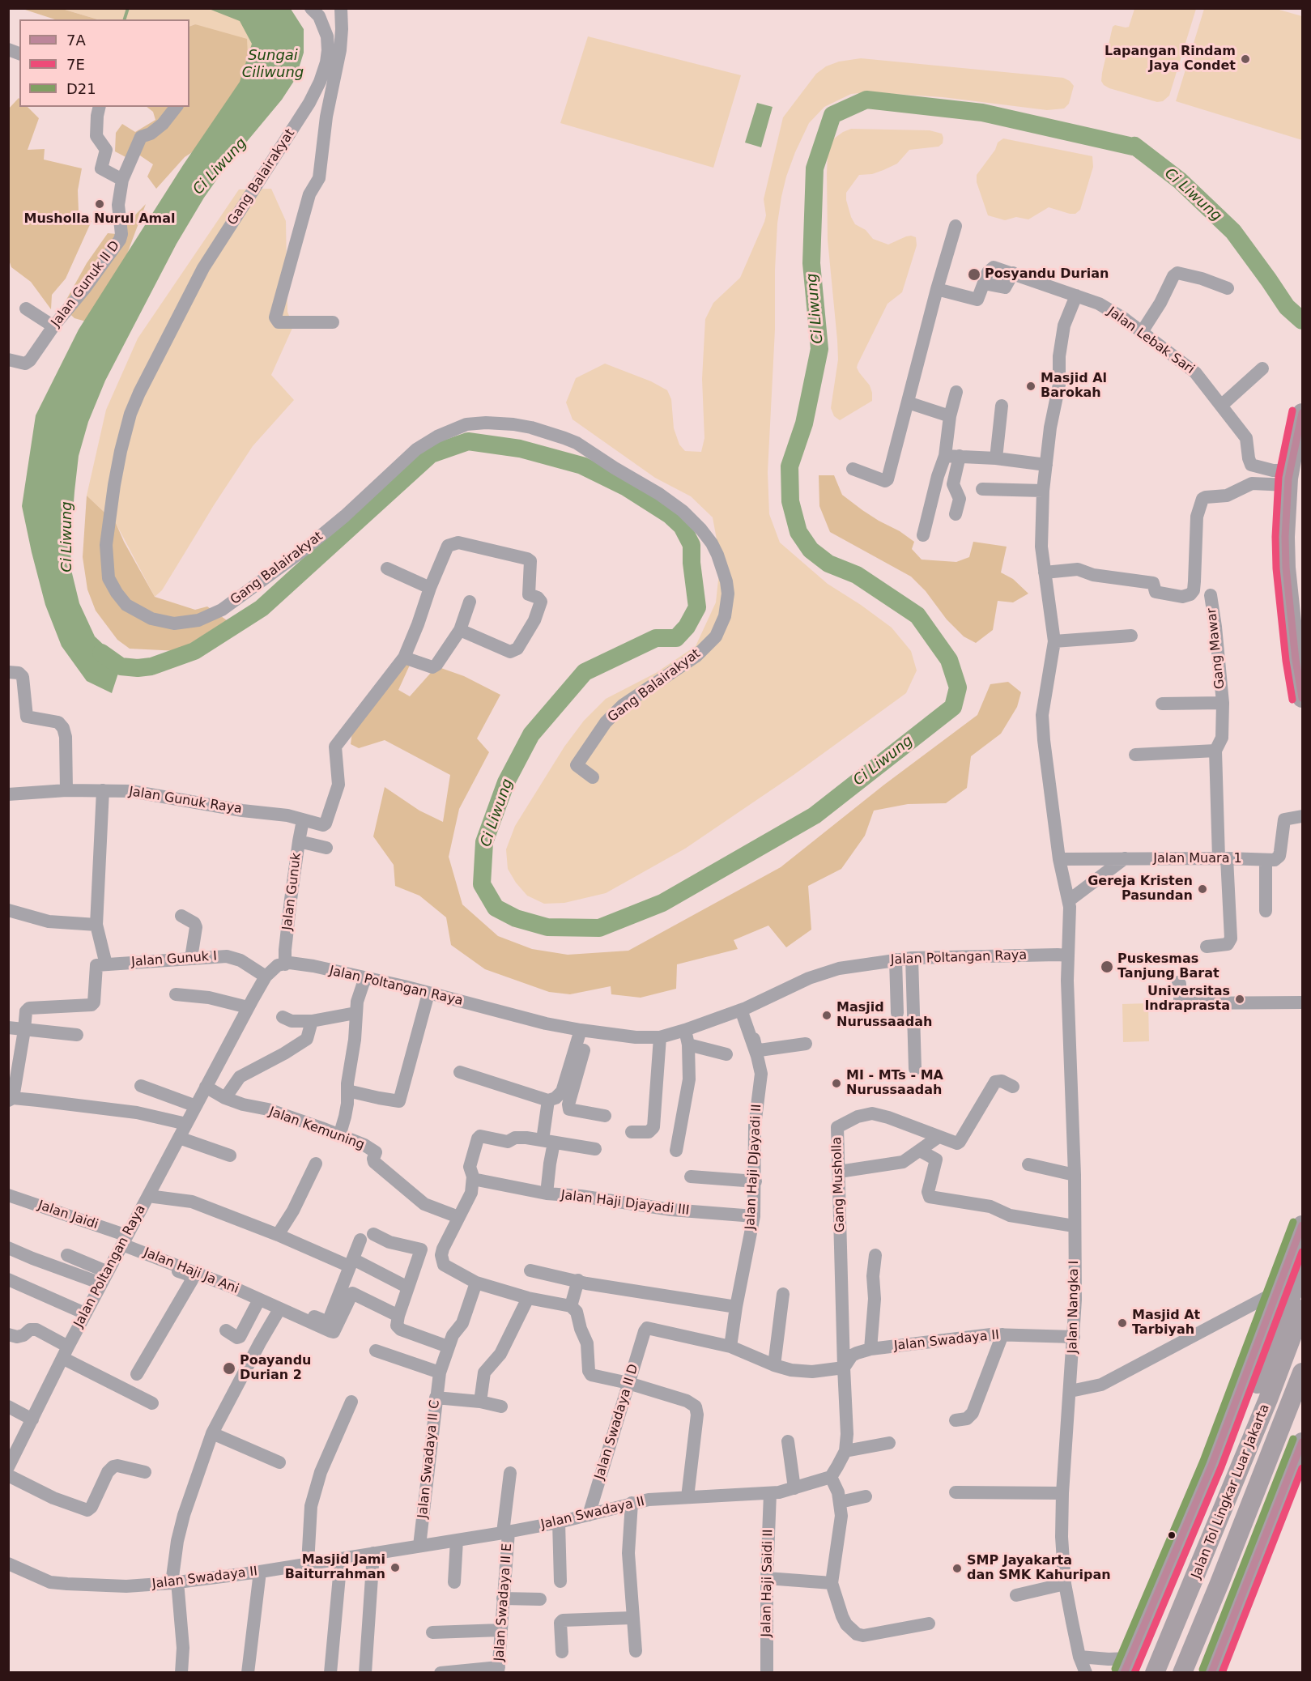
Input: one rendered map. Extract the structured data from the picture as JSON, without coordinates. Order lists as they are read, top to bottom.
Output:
{
  "streets": {
    "highway": ["Jalan Tol Lingkar Luar Jakarta"],
    "street": [
      "Gang Balairakyat",
      "Jalan Gunuk II D",
      "Jalan Lebak Sari",
      "Gang Mawar",
      "Jalan Gunuk Raya",
      "Jalan Muara 1",
      "Jalan Gunuk",
      "Jalan Poltangan Raya",
      "Jalan Gunuk I",
      "Jalan Kemuning",
      "Jalan Haji DJayadi II",
      "Gang Musholla",
      "Jalan Haji Djayadi III",
      "Jalan Jaidi",
      "Jalan Haji Ja Ani",
      "Jalan Nangka I",
      "Jalan Swadaya II",
      "Jalan Swadaya II D",
      "Jalan Swadaya II C",
      "Jalan Haji Saidi II",
      "Jalan Swadaya II E"
    ]
  },
  "crossings": [
    ["Jalan Lebak Sari", "Jalan Nangka I"],
    ["Gang Mawar", "Jalan Muara 1"],
    ["Jalan Gunuk Raya", "Jalan Gunuk"],
    ["Jalan Muara 1", "Jalan Nangka I"],
    ["Jalan Gunuk", "Jalan Poltangan Raya"],
    ["Jalan Poltangan Raya", "Jalan Gunuk I"],
    ["Jalan Poltangan Raya", "Jalan Kemuning"],
    ["Jalan Poltangan Raya", "Jalan Haji DJayadi II"],
    ["Jalan Poltangan Raya", "Jalan Jaidi"],
    ["Jalan Poltangan Raya", "Jalan Haji Ja Ani"],
    ["Jalan Poltangan Raya", "Jalan Nangka I"],
    ["Jalan Haji DJayadi II", "Jalan Haji Djayadi III"],
    ["Jalan Haji DJayadi II", "Jalan Swadaya II D"],
    ["Gang Musholla", "Jalan Swadaya II"],
    ["Jalan Jaidi", "Jalan Haji Ja Ani"],
    ["Jalan Nangka I", "Jalan Swadaya II"],
    ["Jalan Swadaya II", "Jalan Swadaya II D"],
    ["Jalan Swadaya II", "Jalan Swadaya II C"],
    ["Jalan Swadaya II", "Jalan Haji Saidi II"],
    ["Jalan Swadaya II", "Jalan Swadaya II E"]
  ],
  "water": ["Sungai Ciliwung", "Ci Liwung"],
  "places": [
    "Lapangan Rindam Jaya Condet",
    "Musholla Nurul Amal",
    "Posyandu Durian",
    "Masjid Al Barokah",
    "Gereja Kristen Pasundan",
    "Puskesmas Tanjung Barat",
    "Universitas Indraprasta",
    "Masjid Nurussaadah",
    "MI - MTs - MA Nurussaadah",
    "Masjid At Tarbiyah",
    "Poayandu Durian 2",
    "Masjid Jami Baiturrahman",
    "SMP Jayakarta dan SMK Kahuripan"
  ],
  "lines": ["transit line 7E", "transit line 7A", "transit line D21"],
  "legend": ["7A", "7E", "D21"]
}
